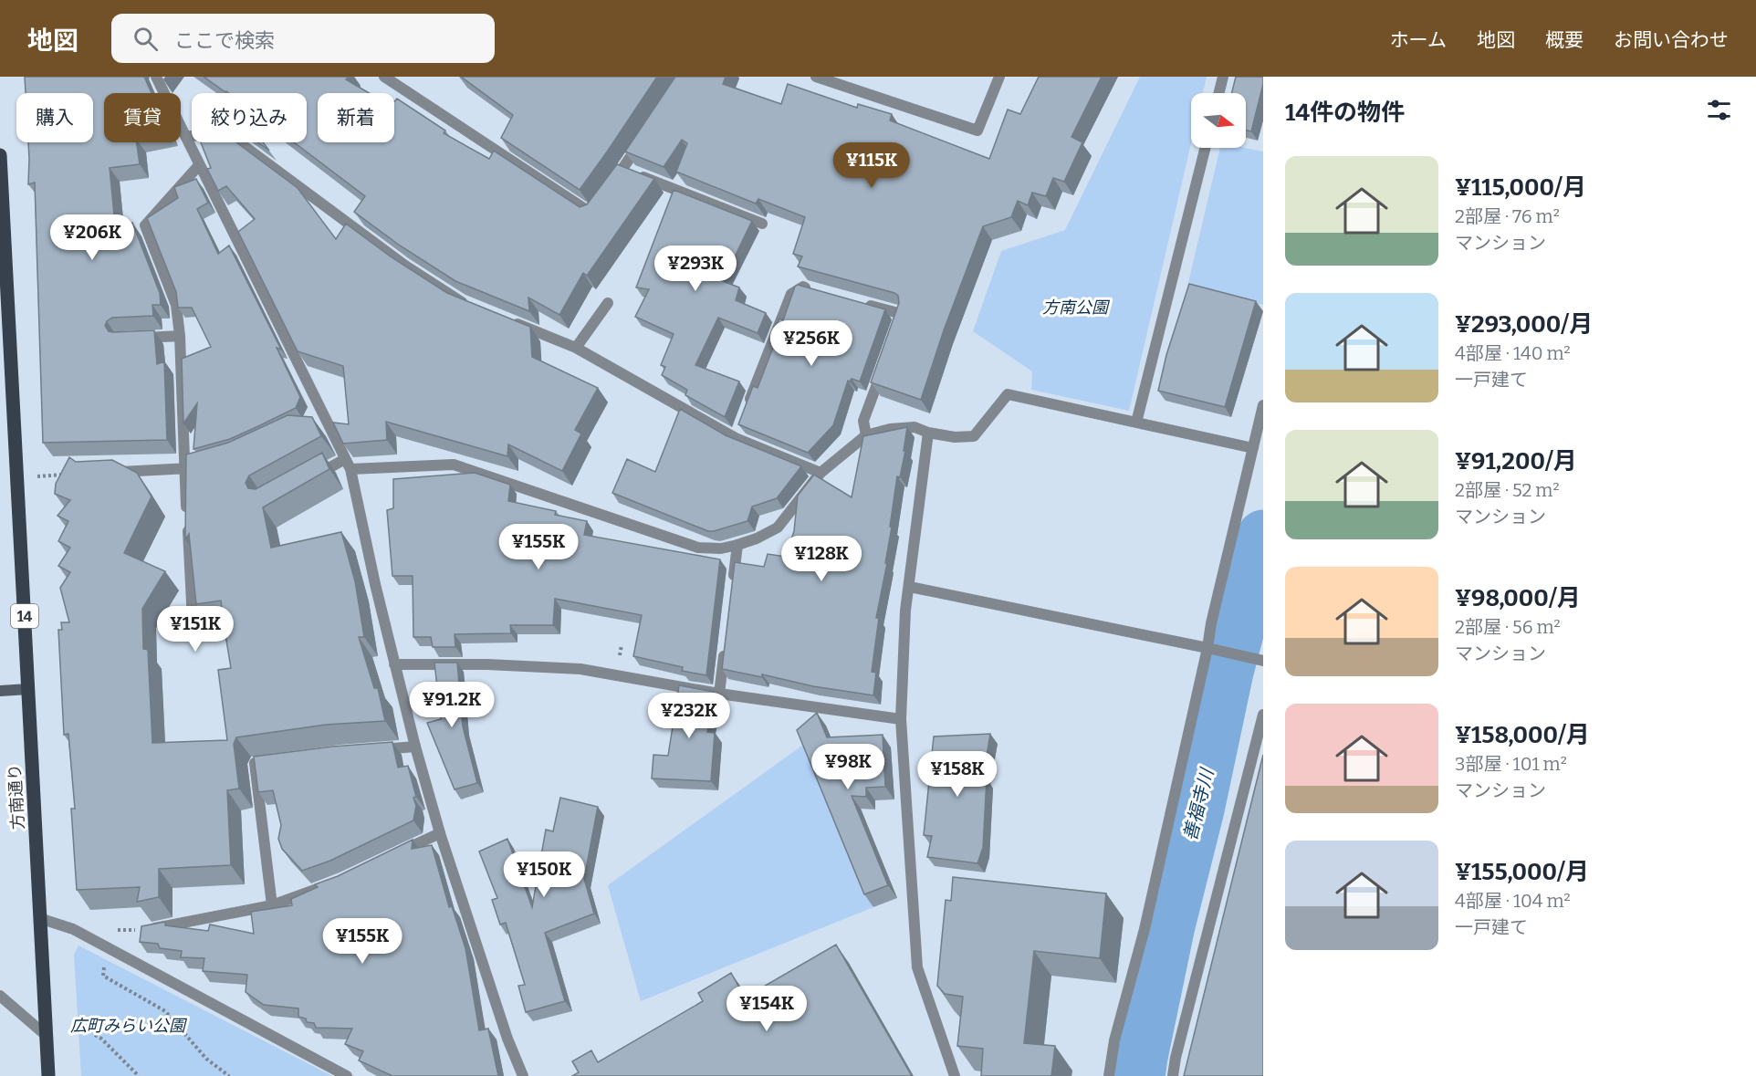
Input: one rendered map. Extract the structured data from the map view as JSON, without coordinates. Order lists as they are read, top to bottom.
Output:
{
  "streets": {
    "main road": ["14", "方南通り"]
  },
  "water": ["善福寺川"],
  "parks": ["方南公園", "広町みらい公園"],
  "north": "right",
  "page": {
    "header": "地図",
    "search": "ここで検索",
    "nav": [
      "ホーム",
      "地図",
      "概要",
      "お問い合わせ"
    ],
    "heading": "14件の物件",
    "chip": [
      "購入",
      "賃貸",
      "絞り込み",
      "新着"
    ],
    "price": [
      "¥115K",
      "¥206K",
      "¥293K",
      "¥256K",
      "¥155K",
      "¥128K",
      "¥151K",
      "¥91.2K",
      "¥232K",
      "¥98K",
      "¥158K",
      "¥150K",
      "¥155K",
      "¥154K"
    ],
    "list": [
      {
        "name": "¥115,000/月",
        "note": "2部屋 · 76 m² · マンション"
      },
      {
        "name": "¥293,000/月",
        "note": "4部屋 · 140 m² · 一戸建て"
      },
      {
        "name": "¥91,200/月",
        "note": "2部屋 · 52 m² · マンション"
      },
      {
        "name": "¥98,000/月",
        "note": "2部屋 · 56 m² · マンション"
      },
      {
        "name": "¥158,000/月",
        "note": "3部屋 · 101 m² · マンション"
      },
      {
        "name": "¥155,000/月",
        "note": "4部屋 · 104 m² · 一戸建て"
      }
    ]
  }
}
